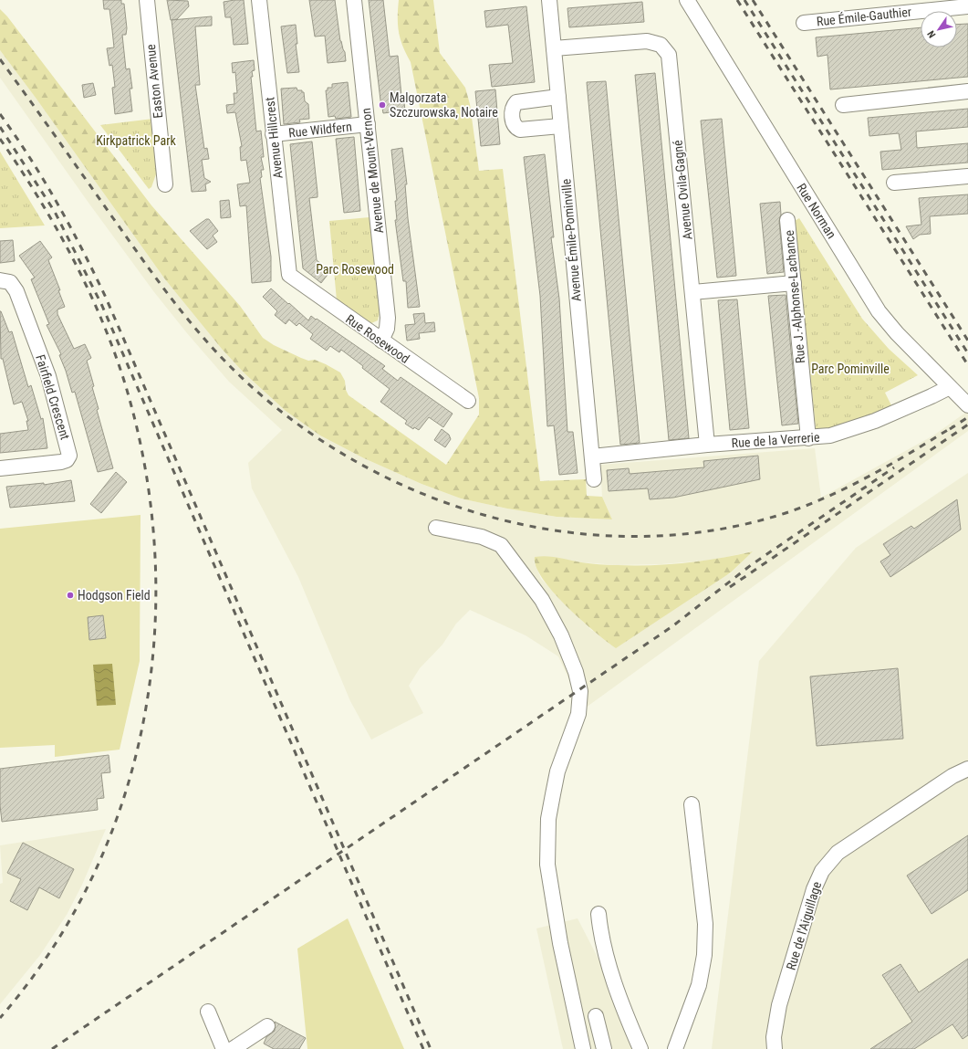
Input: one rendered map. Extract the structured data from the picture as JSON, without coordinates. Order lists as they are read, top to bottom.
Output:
{
  "streets": {
    "street": [
      "Rue Émile-Gauthier",
      "Easton Avenue",
      "Rue Wildfern",
      "Avenue Hillcrest",
      "Avenue de Mount-Vernon",
      "Avenue Ovila-Gagné",
      "Rue Norman",
      "Avenue Émile-Pominville",
      "Rue J.-Alphonse-Lachance",
      "Rue Rosewood",
      "Fairfield Crescent",
      "Rue de la Verrerie",
      "Rue de l'Aiguillage"
    ]
  },
  "crossings": [
    ["Rue Wildfern", "Avenue Hillcrest"],
    ["Rue Wildfern", "Avenue de Mount-Vernon"],
    ["Avenue Hillcrest", "Rue Rosewood"],
    ["Avenue de Mount-Vernon", "Rue Rosewood"],
    ["Avenue Ovila-Gagné", "Avenue Émile-Pominville"],
    ["Avenue Ovila-Gagné", "Rue de la Verrerie"],
    ["Rue Norman", "Rue de la Verrerie"],
    ["Avenue Émile-Pominville", "Rue de la Verrerie"],
    ["Rue J.-Alphonse-Lachance", "Rue de la Verrerie"]
  ],
  "parks": ["Kirkpatrick Park", "Parc Rosewood", "Parc Pominville"],
  "places": ["Malgorzata Szczurowska, Notaire", "Hodgson Field"],
  "north": "bottom left"
}
